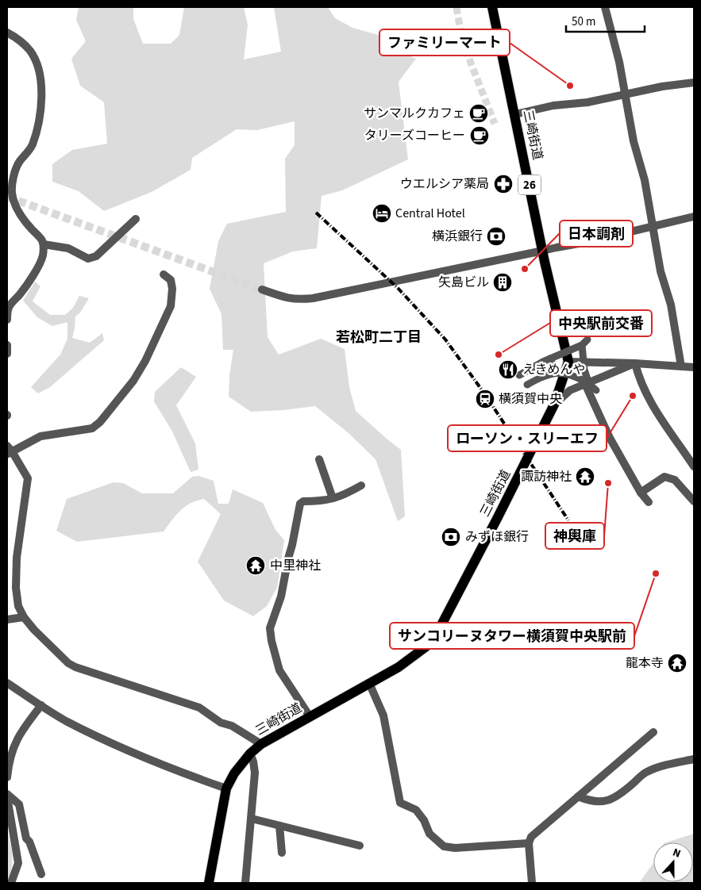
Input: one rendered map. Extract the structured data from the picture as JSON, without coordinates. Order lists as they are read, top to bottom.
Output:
{
  "streets": {
    "main road": ["三崎街道", "26"]
  },
  "districts": ["若松町二丁目"],
  "places": {
    "other": [
      "ファミリーマート",
      "日本調剤",
      "中央駅前交番",
      "ローソン・スリーエフ",
      "神輿庫",
      "サンコリーヌタワー横須賀中央駅前"
    ],
    "cafe": ["サンマルクカフェ", "タリーズコーヒー"],
    "pharmacy": ["ウエルシア薬局"],
    "hotel": ["Central Hotel"],
    "bank": ["横浜銀行", "みずほ銀行"],
    "building": ["矢島ビル"],
    "restaurant": ["えきめんや"],
    "station": ["横須賀中央"],
    "temple": ["諏訪神社", "中里神社", "龍本寺"]
  },
  "scale_bar": "50 m",
  "north": "top"
}
